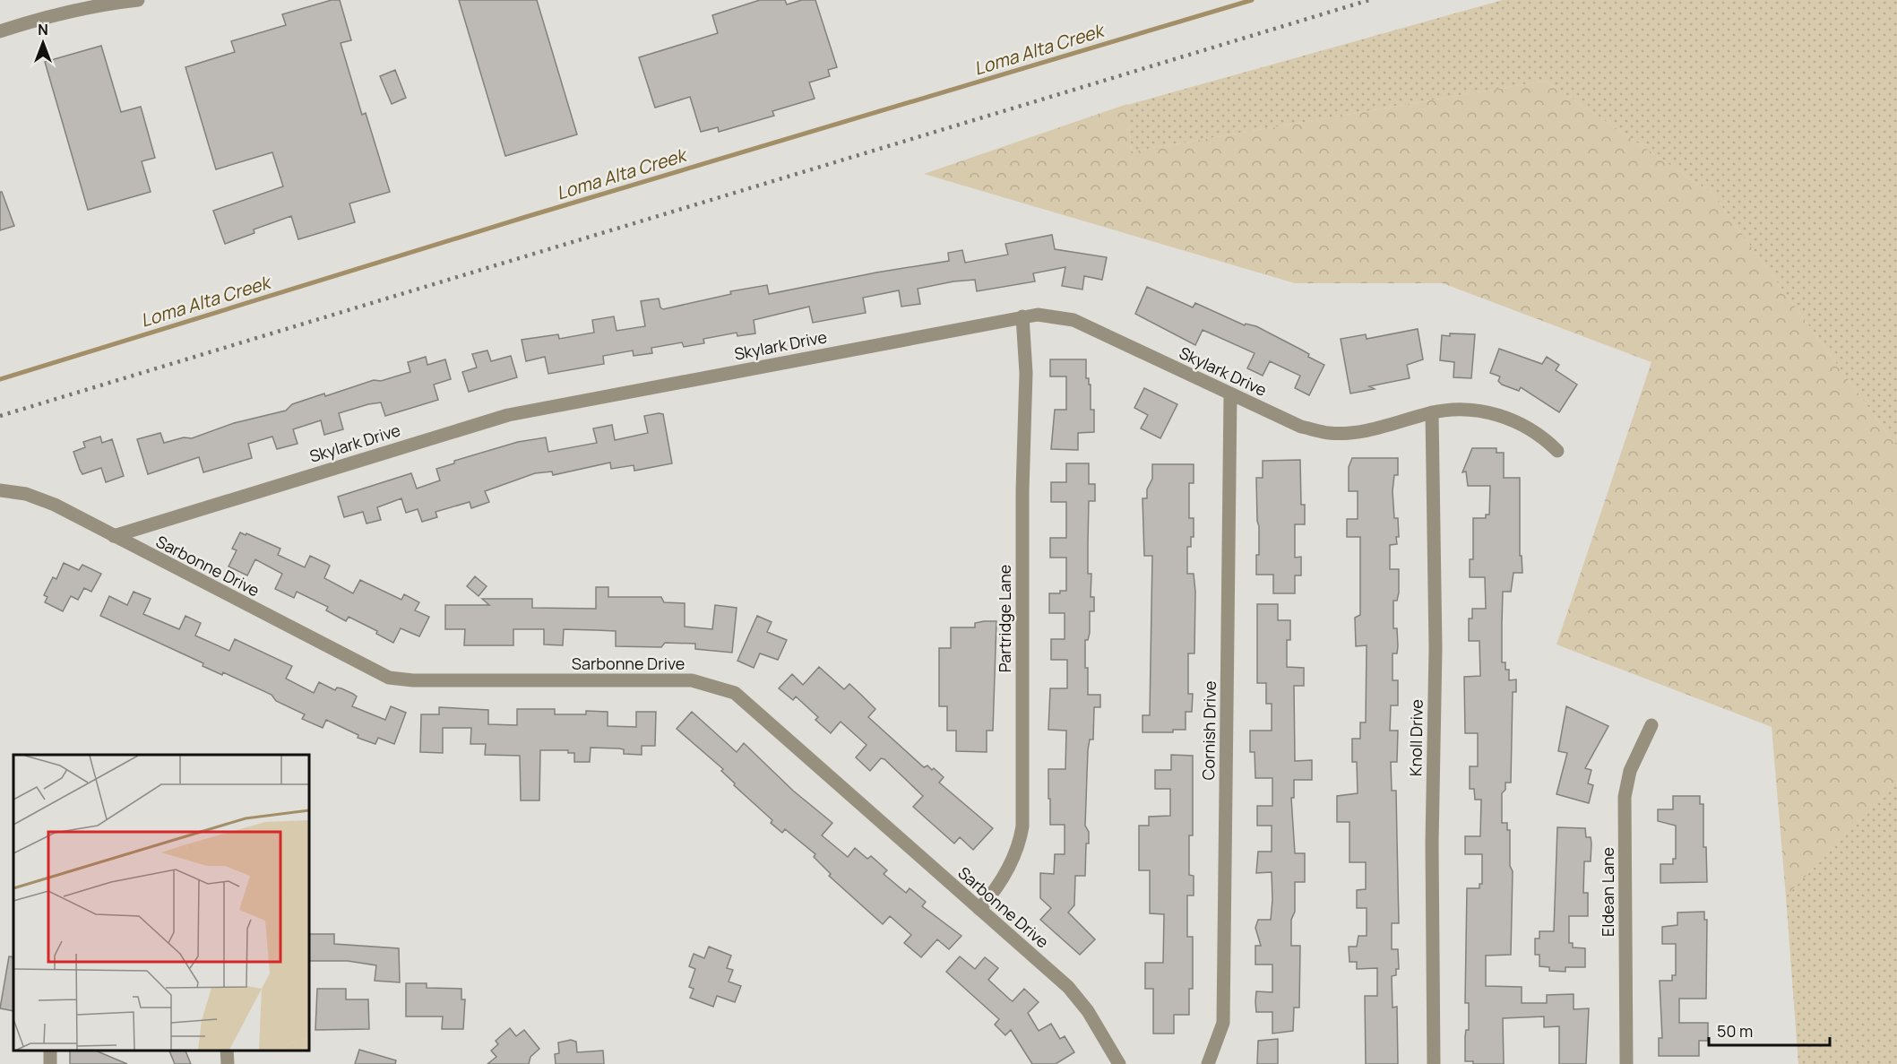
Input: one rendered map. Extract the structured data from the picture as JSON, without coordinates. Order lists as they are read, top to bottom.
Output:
{
  "streets": {
    "street": [
      "Skylark Drive",
      "Sarbonne Drive",
      "Partridge Lane",
      "Cornish Drive",
      "Knoll Drive",
      "Eldean Lane"
    ]
  },
  "crossings": [
    ["Skylark Drive", "Sarbonne Drive"],
    ["Skylark Drive", "Partridge Lane"],
    ["Skylark Drive", "Cornish Drive"],
    ["Skylark Drive", "Knoll Drive"],
    ["Sarbonne Drive", "Partridge Lane"]
  ],
  "water": ["Loma Alta Creek"],
  "scale_bar": "50 m",
  "north": "top"
}
